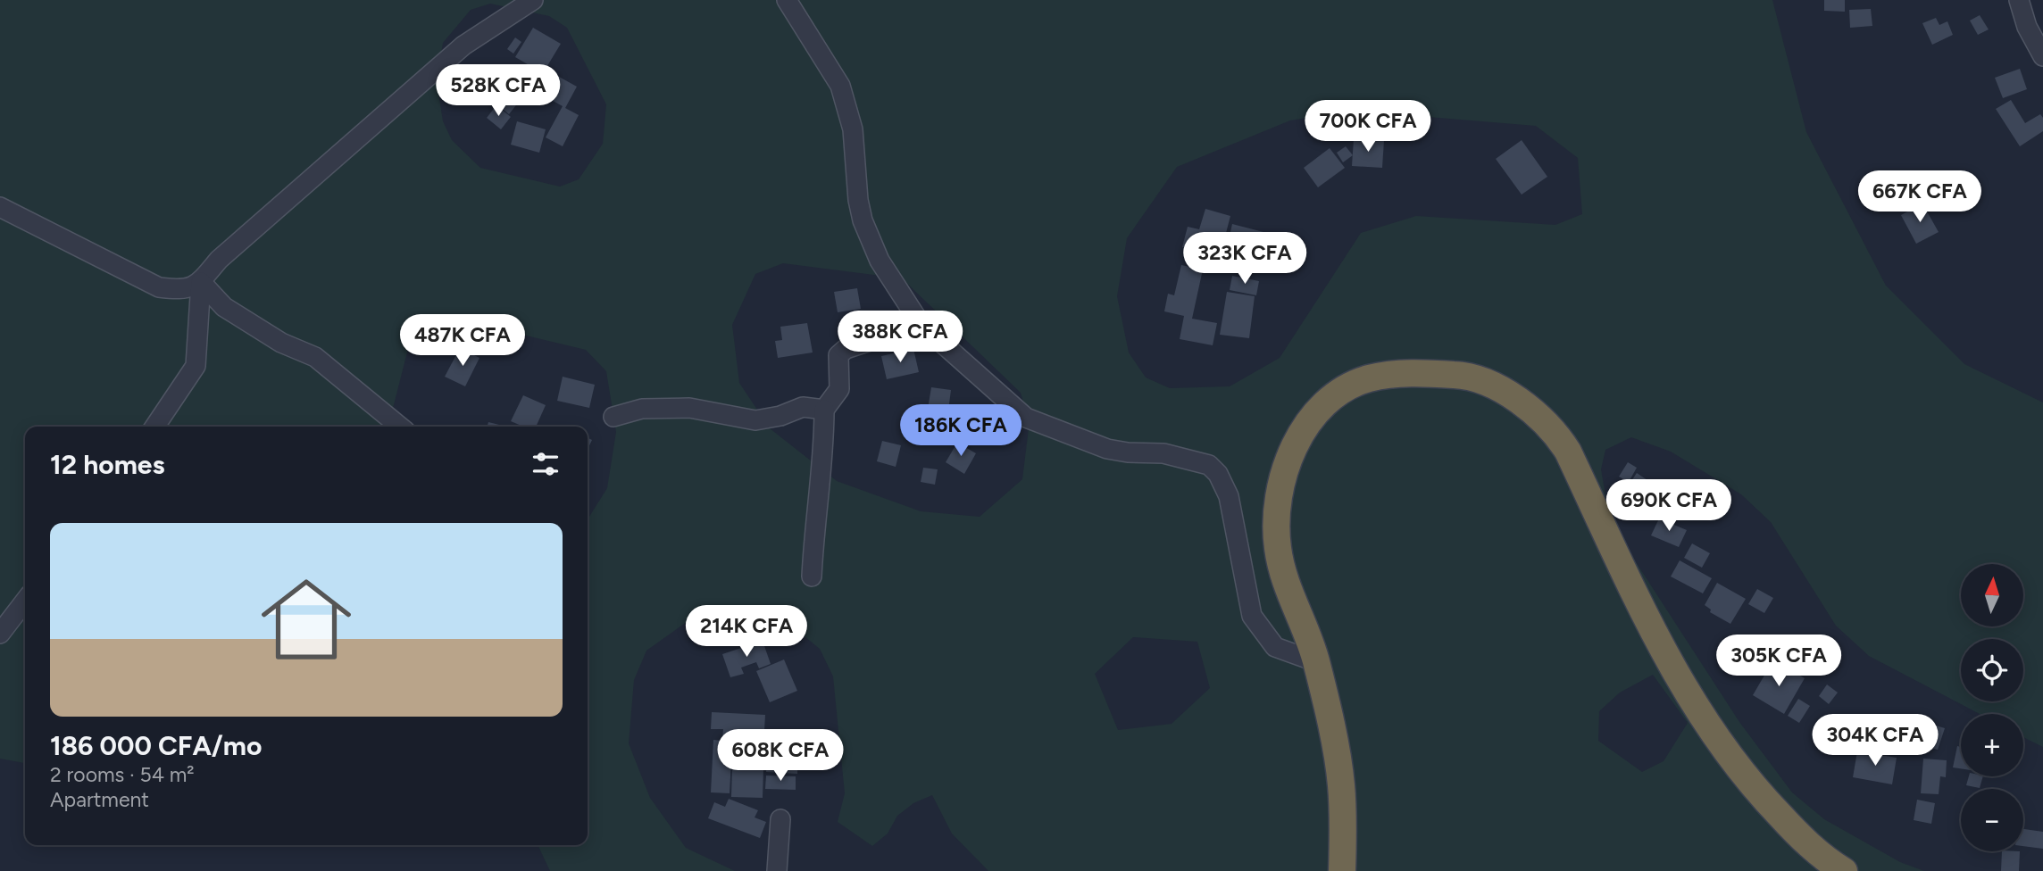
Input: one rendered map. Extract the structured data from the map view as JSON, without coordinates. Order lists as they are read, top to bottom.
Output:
{
  "north": "top",
  "page": {
    "price": [
      "528K CFA",
      "700K CFA",
      "667K CFA",
      "323K CFA",
      "388K CFA",
      "487K CFA",
      "186K CFA",
      "690K CFA",
      "214K CFA",
      "305K CFA",
      "304K CFA",
      "608K CFA"
    ],
    "heading": "12 homes",
    "list": [
      {
        "name": "186 000 CFA/mo",
        "note": "2 rooms · 54 m² · Apartment"
      }
    ],
    "map_buttons": ["+", "−"]
  }
}
